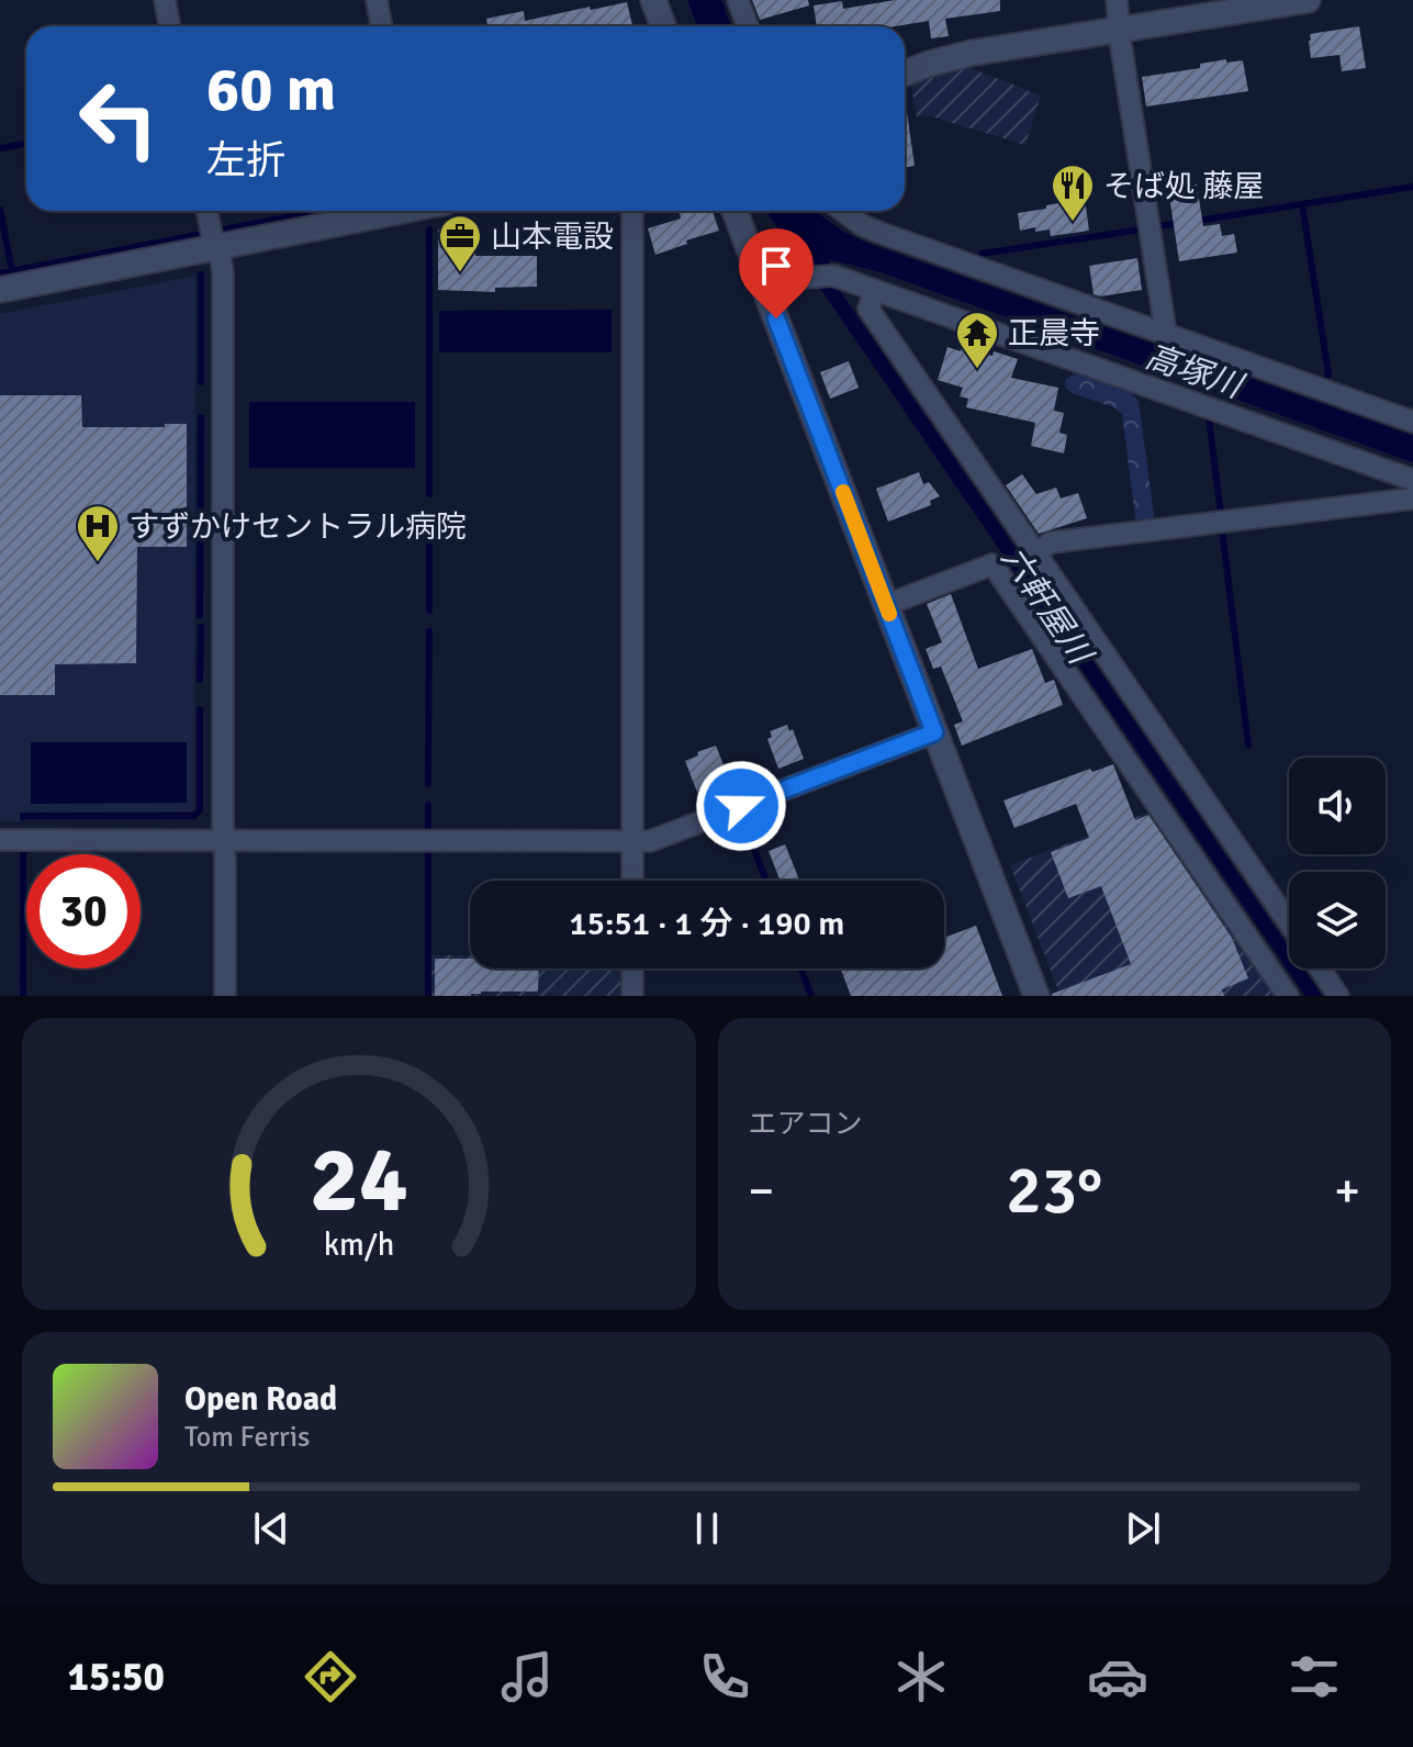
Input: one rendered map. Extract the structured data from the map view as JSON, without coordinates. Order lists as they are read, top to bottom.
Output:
{
  "water": ["高塚川", "六軒屋川"],
  "places": {
    "restaurant": ["そば処 藤屋"],
    "office": ["山本電設"],
    "temple": ["正晨寺"],
    "hospital": ["すずかけセントラル病院"]
  },
  "page": {
    "turn": ["60 m", "左折"],
    "limit": "30",
    "trip": "15:51 · 1 分 · 190 m",
    "tile": "エアコン",
    "heat": ["−", "23°", "+"],
    "song": ["Open Road", "Tom Ferris"],
    "tabs": "15:50",
    "gauge": ["24", "km/h"]
  }
}
